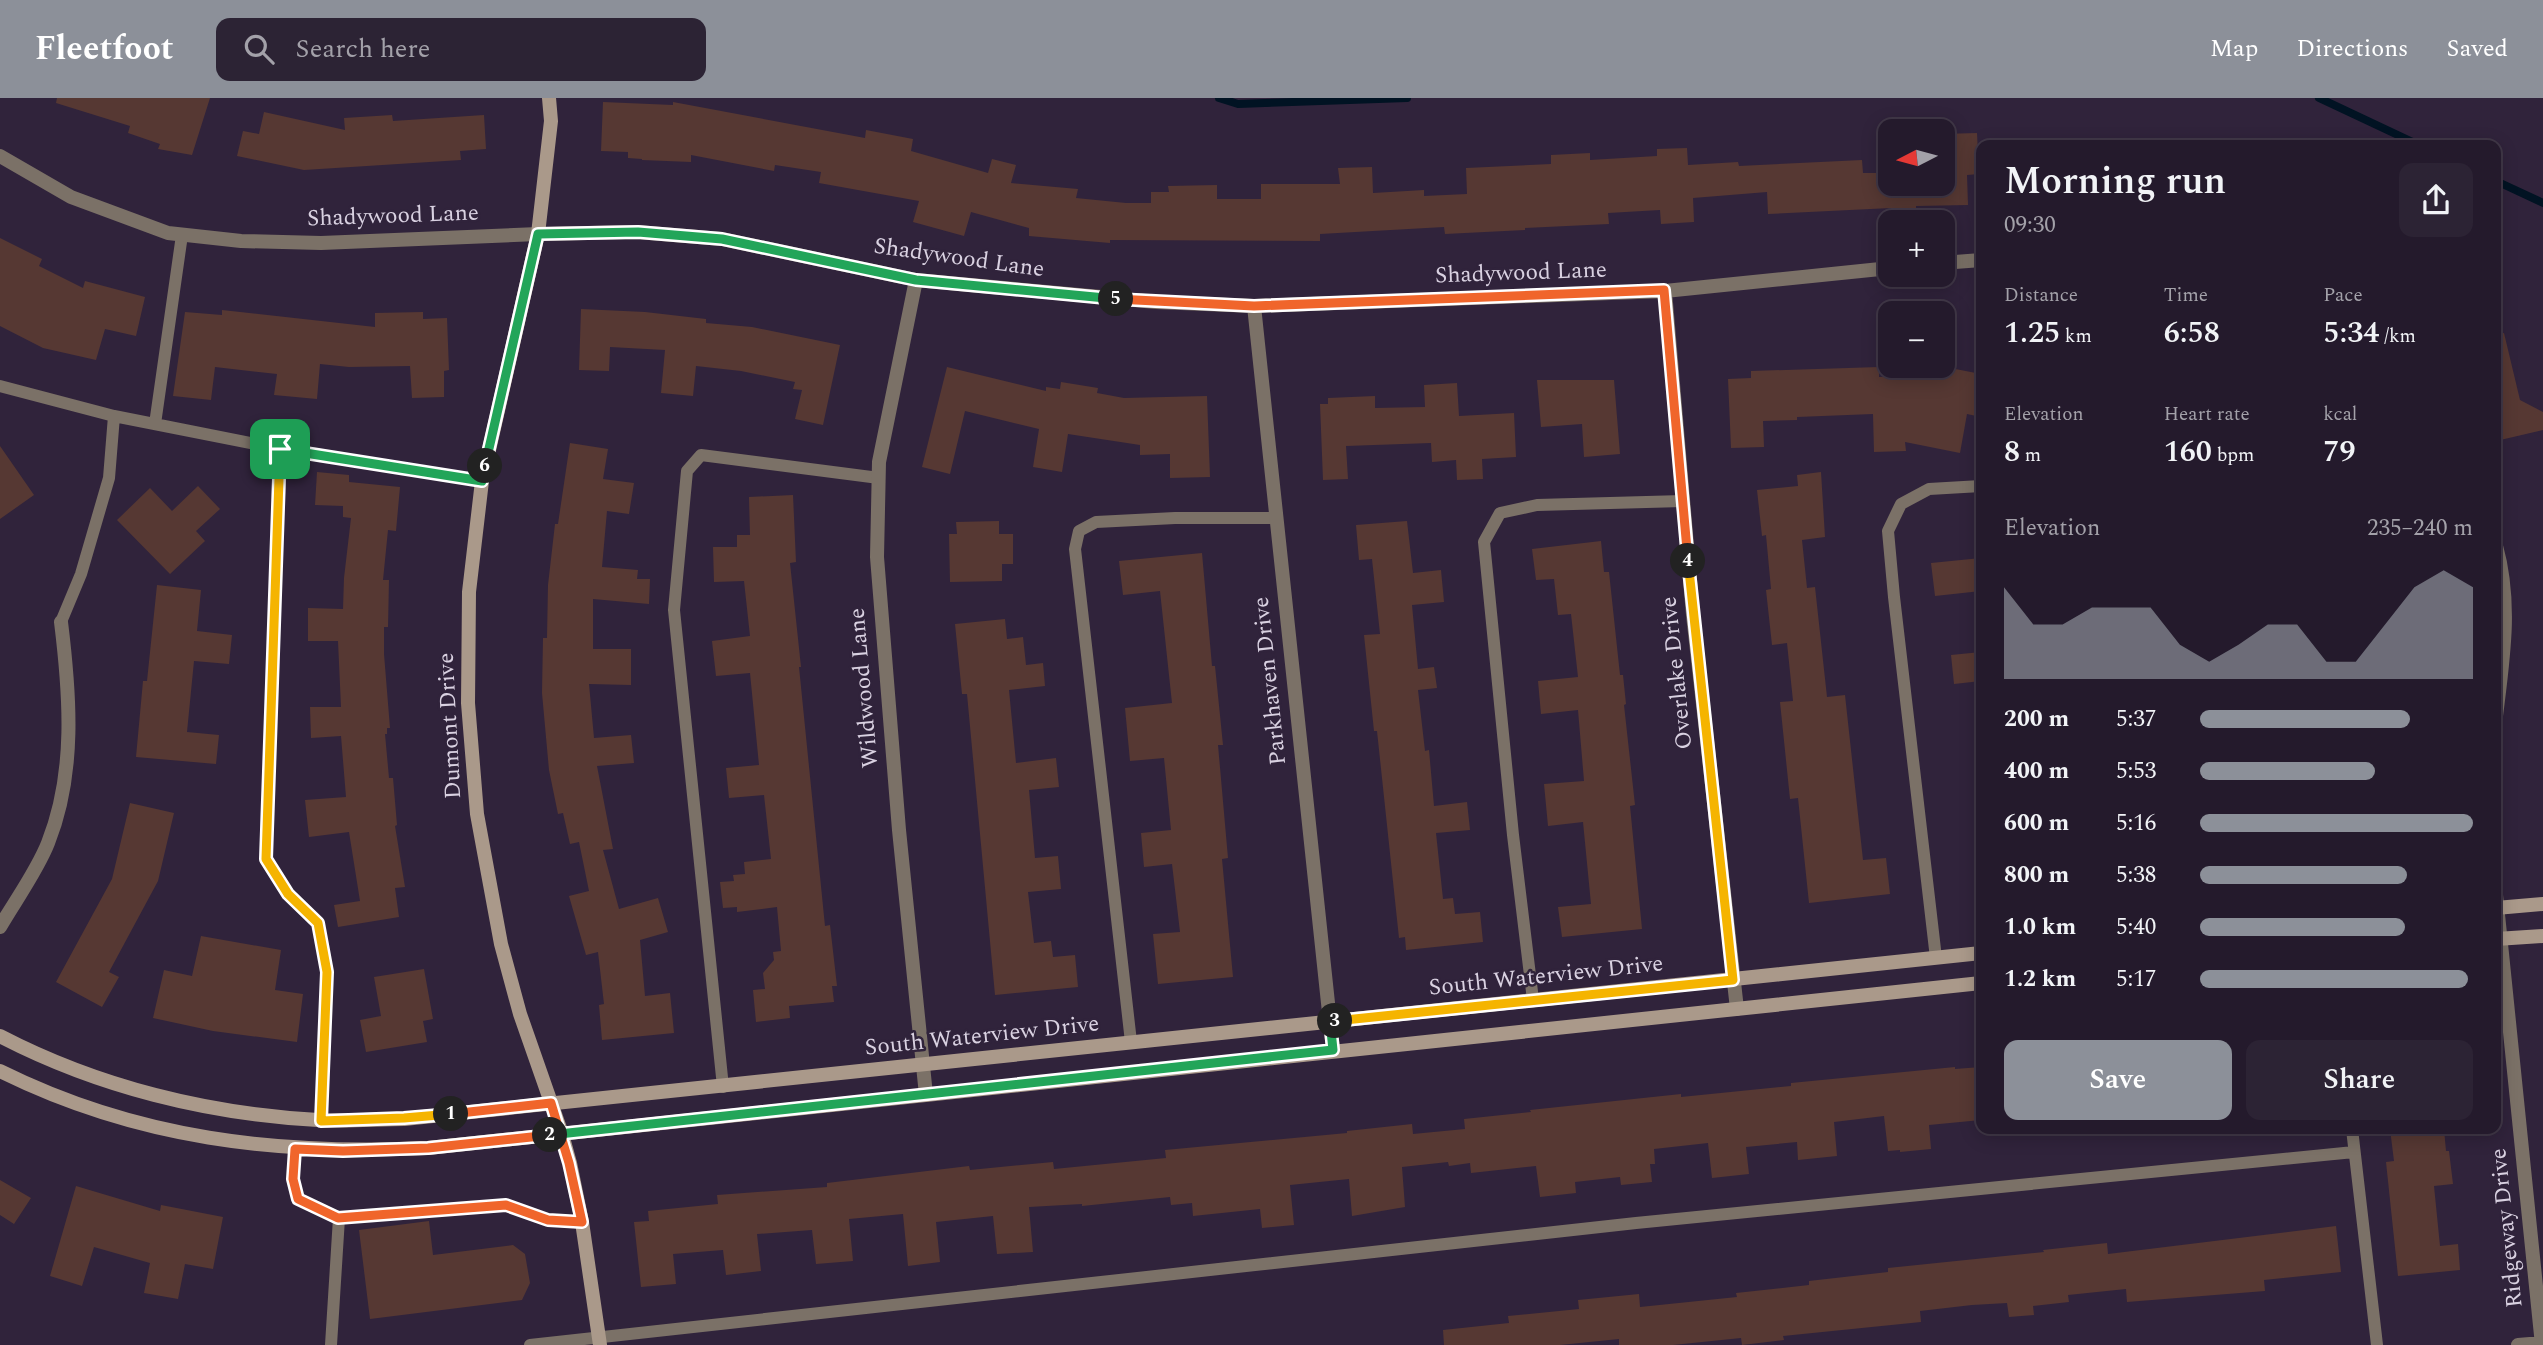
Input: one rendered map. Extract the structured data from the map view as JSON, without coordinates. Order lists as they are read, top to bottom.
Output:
{
  "streets": {
    "street": [
      "Shadywood Lane",
      "Overlake Drive",
      "Parkhaven Drive",
      "Wildwood Lane",
      "Dumont Drive",
      "South Waterview Drive",
      "Ridgeway Drive"
    ]
  },
  "crossings": [
    ["Shadywood Lane", "Overlake Drive"],
    ["Shadywood Lane", "Parkhaven Drive"],
    ["Shadywood Lane", "Wildwood Lane"],
    ["Shadywood Lane", "Dumont Drive"],
    ["Overlake Drive", "South Waterview Drive"],
    ["Parkhaven Drive", "South Waterview Drive"],
    ["Wildwood Lane", "South Waterview Drive"],
    ["Dumont Drive", "South Waterview Drive"]
  ],
  "north": "left",
  "page": {
    "header": "Fleetfoot",
    "search": "Search here",
    "nav": ["Map", "Directions", "Saved"],
    "map_buttons": ["+", "−"],
    "heading": ["Morning run", "09:30"],
    "stats": [
      ["Distance", "1.25 km"],
      ["Time", "6:58"],
      ["Pace", "5:34 /km"],
      ["Elevation", "8 m"],
      ["Heart rate", "160 bpm"],
      ["kcal", "79"]
    ],
    "pins": [
      "5",
      "6",
      "4",
      "3",
      "1",
      "2"
    ],
    "chart": ["Elevation", "235–240 m"],
    "list": [
      {
        "name": "200 m",
        "note": "5:37"
      },
      {
        "name": "400 m",
        "note": "5:53"
      },
      {
        "name": "600 m",
        "note": "5:16"
      },
      {
        "name": "800 m",
        "note": "5:38"
      },
      {
        "name": "1.0 km",
        "note": "5:40"
      },
      {
        "name": "1.2 km",
        "note": "5:17"
      }
    ],
    "buttons": ["Save", "Share"]
  }
}
